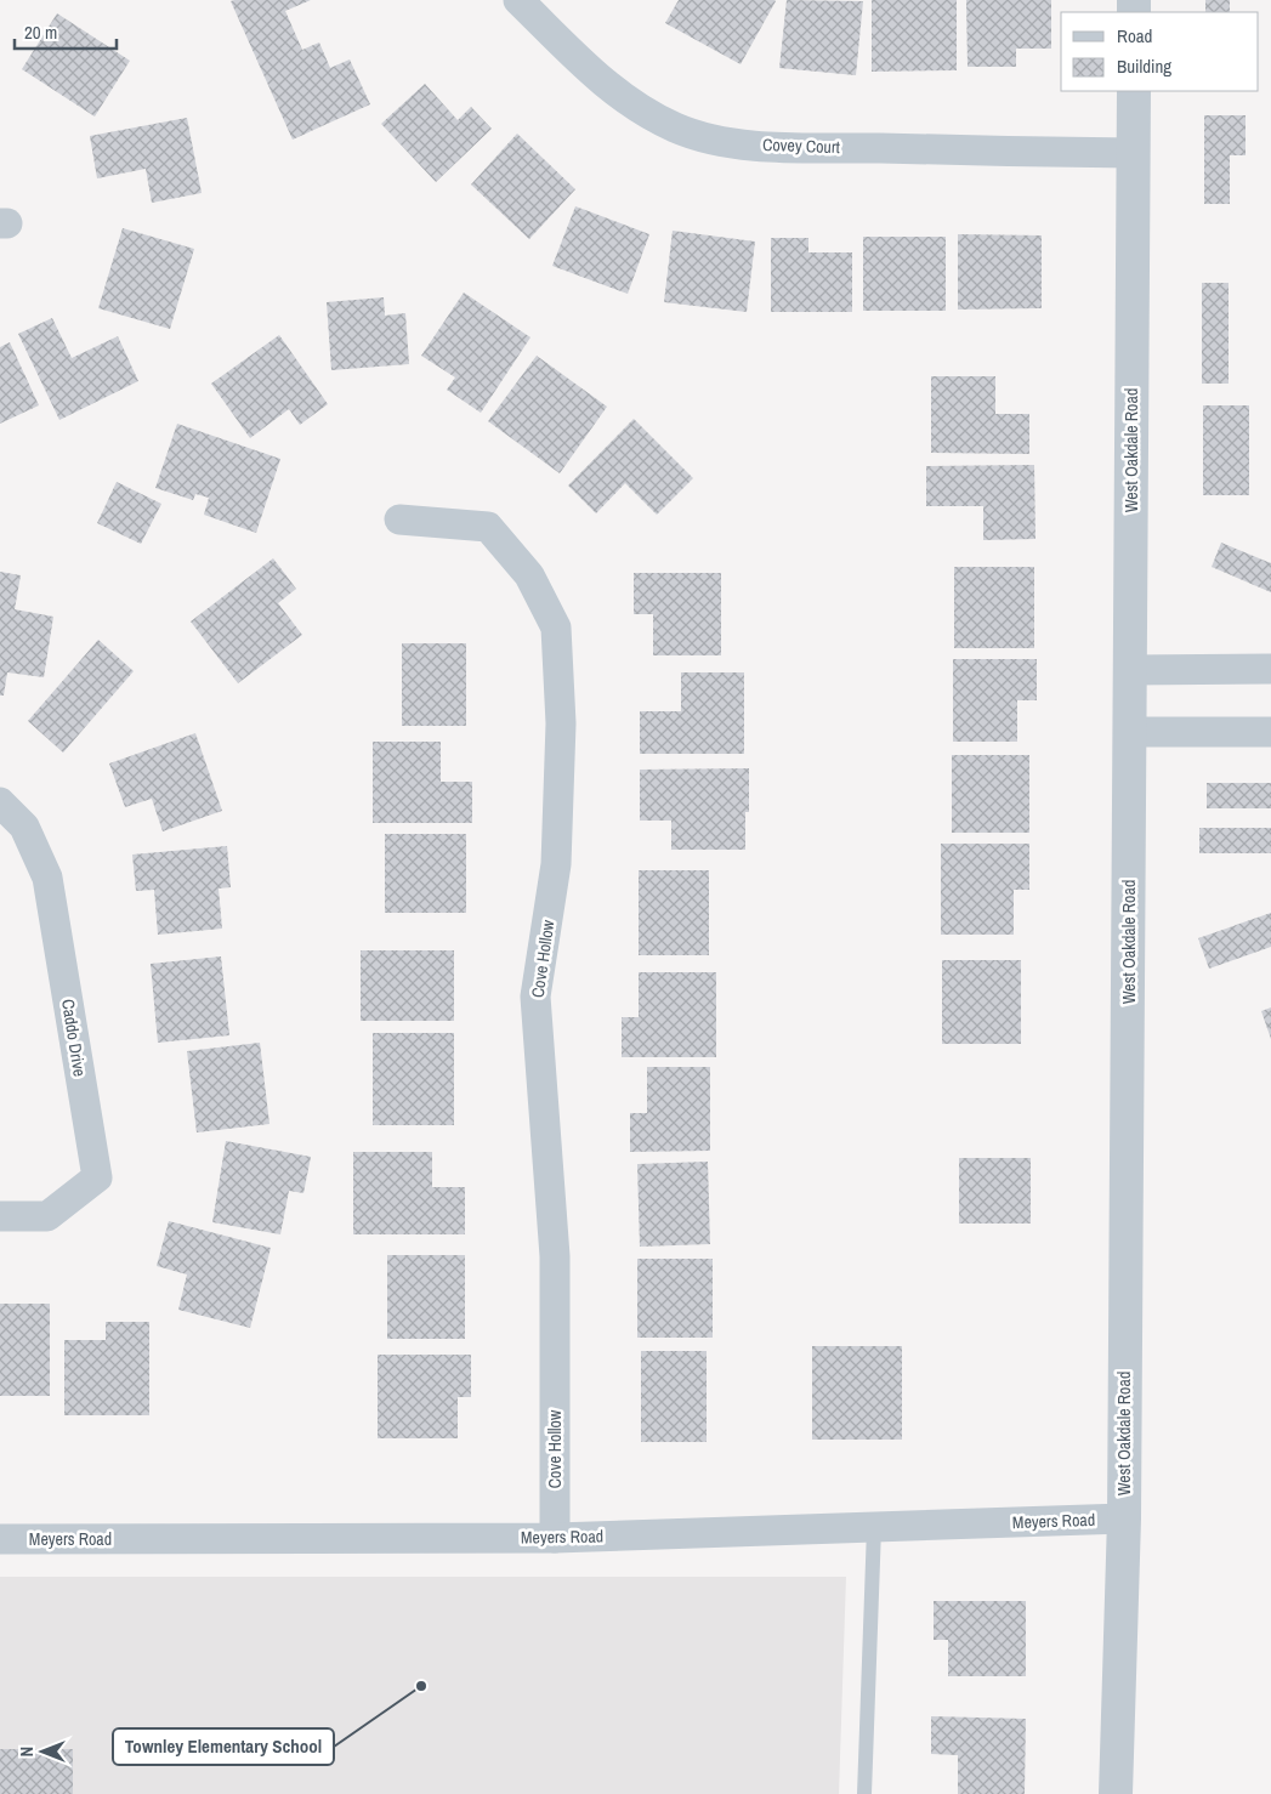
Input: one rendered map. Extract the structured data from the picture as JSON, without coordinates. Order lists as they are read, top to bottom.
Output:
{
  "streets": {
    "street": [
      "Covey Court",
      "West Oakdale Road",
      "Cove Hollow",
      "Caddo Drive",
      "Meyers Road"
    ]
  },
  "crossings": [
    ["Covey Court", "West Oakdale Road"],
    ["West Oakdale Road", "Meyers Road"],
    ["Cove Hollow", "Meyers Road"]
  ],
  "places": ["Townley Elementary School"],
  "legend": ["Road", "Building"],
  "scale_bar": "20 m",
  "north": "left"
}
